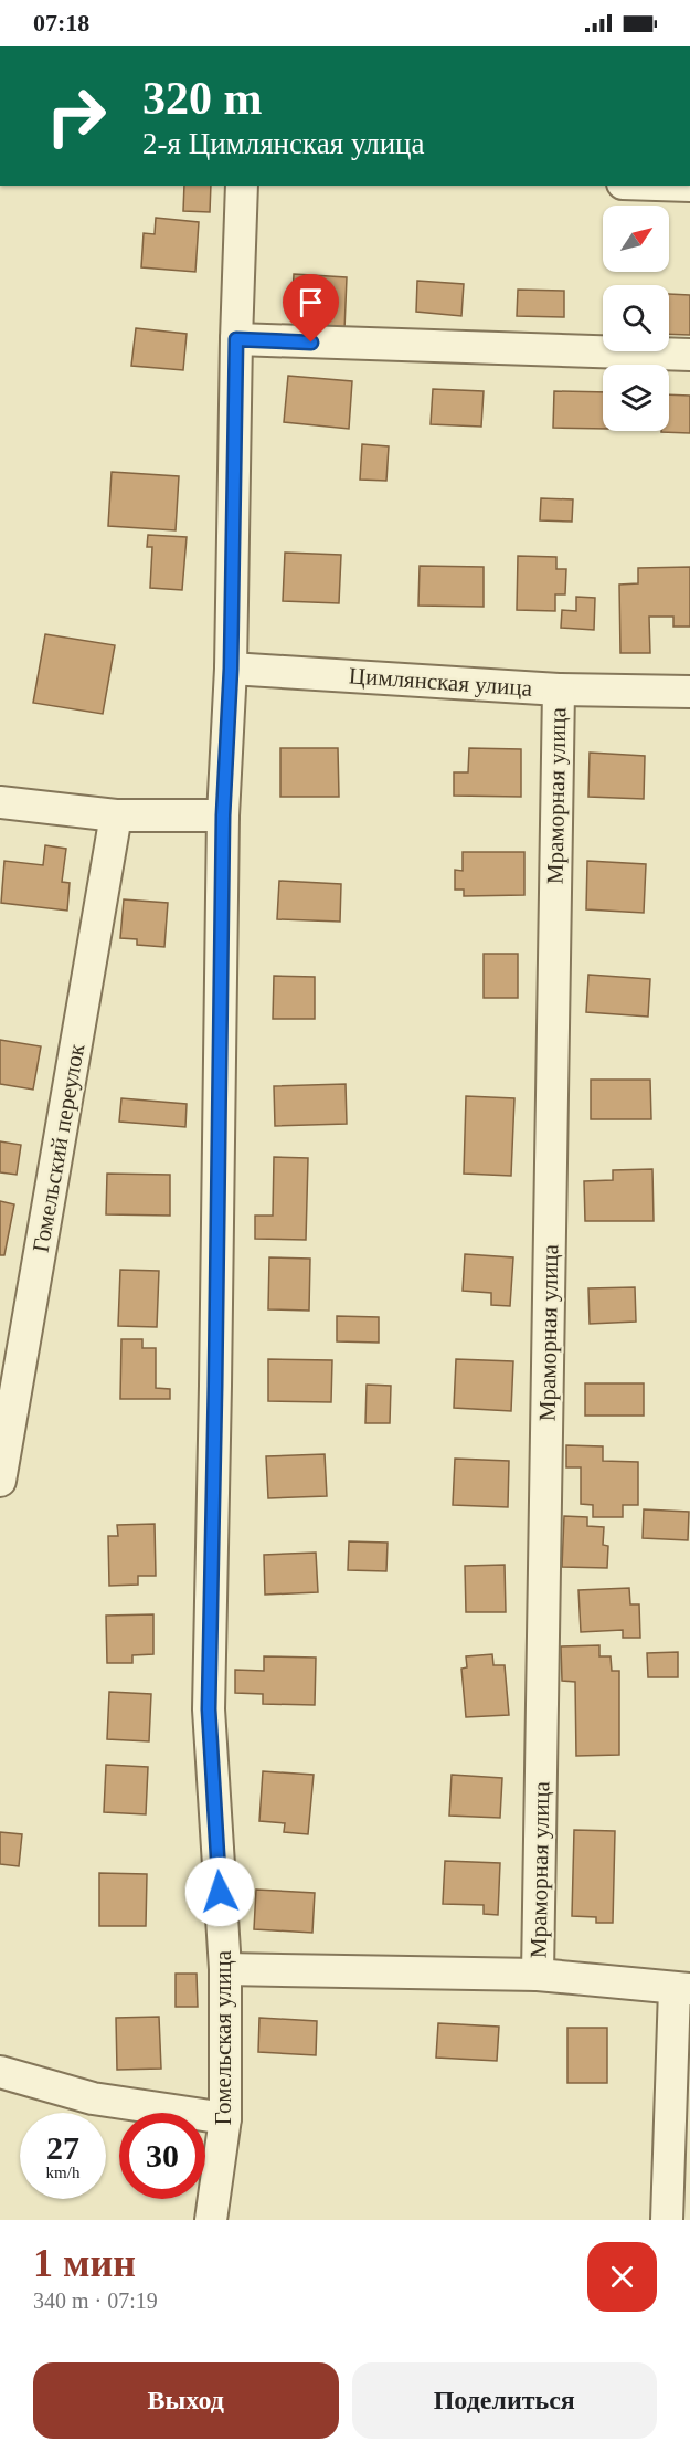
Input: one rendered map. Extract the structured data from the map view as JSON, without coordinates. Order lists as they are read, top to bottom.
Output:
{
  "streets": {
    "street": [
      "Цимлянская улица",
      "Мраморная улица",
      "Гомельский переулок",
      "Гомельская улица"
    ]
  },
  "crossings": [
    ["Цимлянская улица", "Мраморная улица"],
    ["Цимлянская улица", "Гомельская улица"]
  ],
  "north": "top right",
  "page": {
    "status": "07:18",
    "turn": ["320 m", "2-я Цимлянская улица"],
    "speed": "27 km/h",
    "limit": "30",
    "heading": ["1 мин", "340 m · 07:19"],
    "buttons": ["Выход", "Поделиться"]
  }
}
